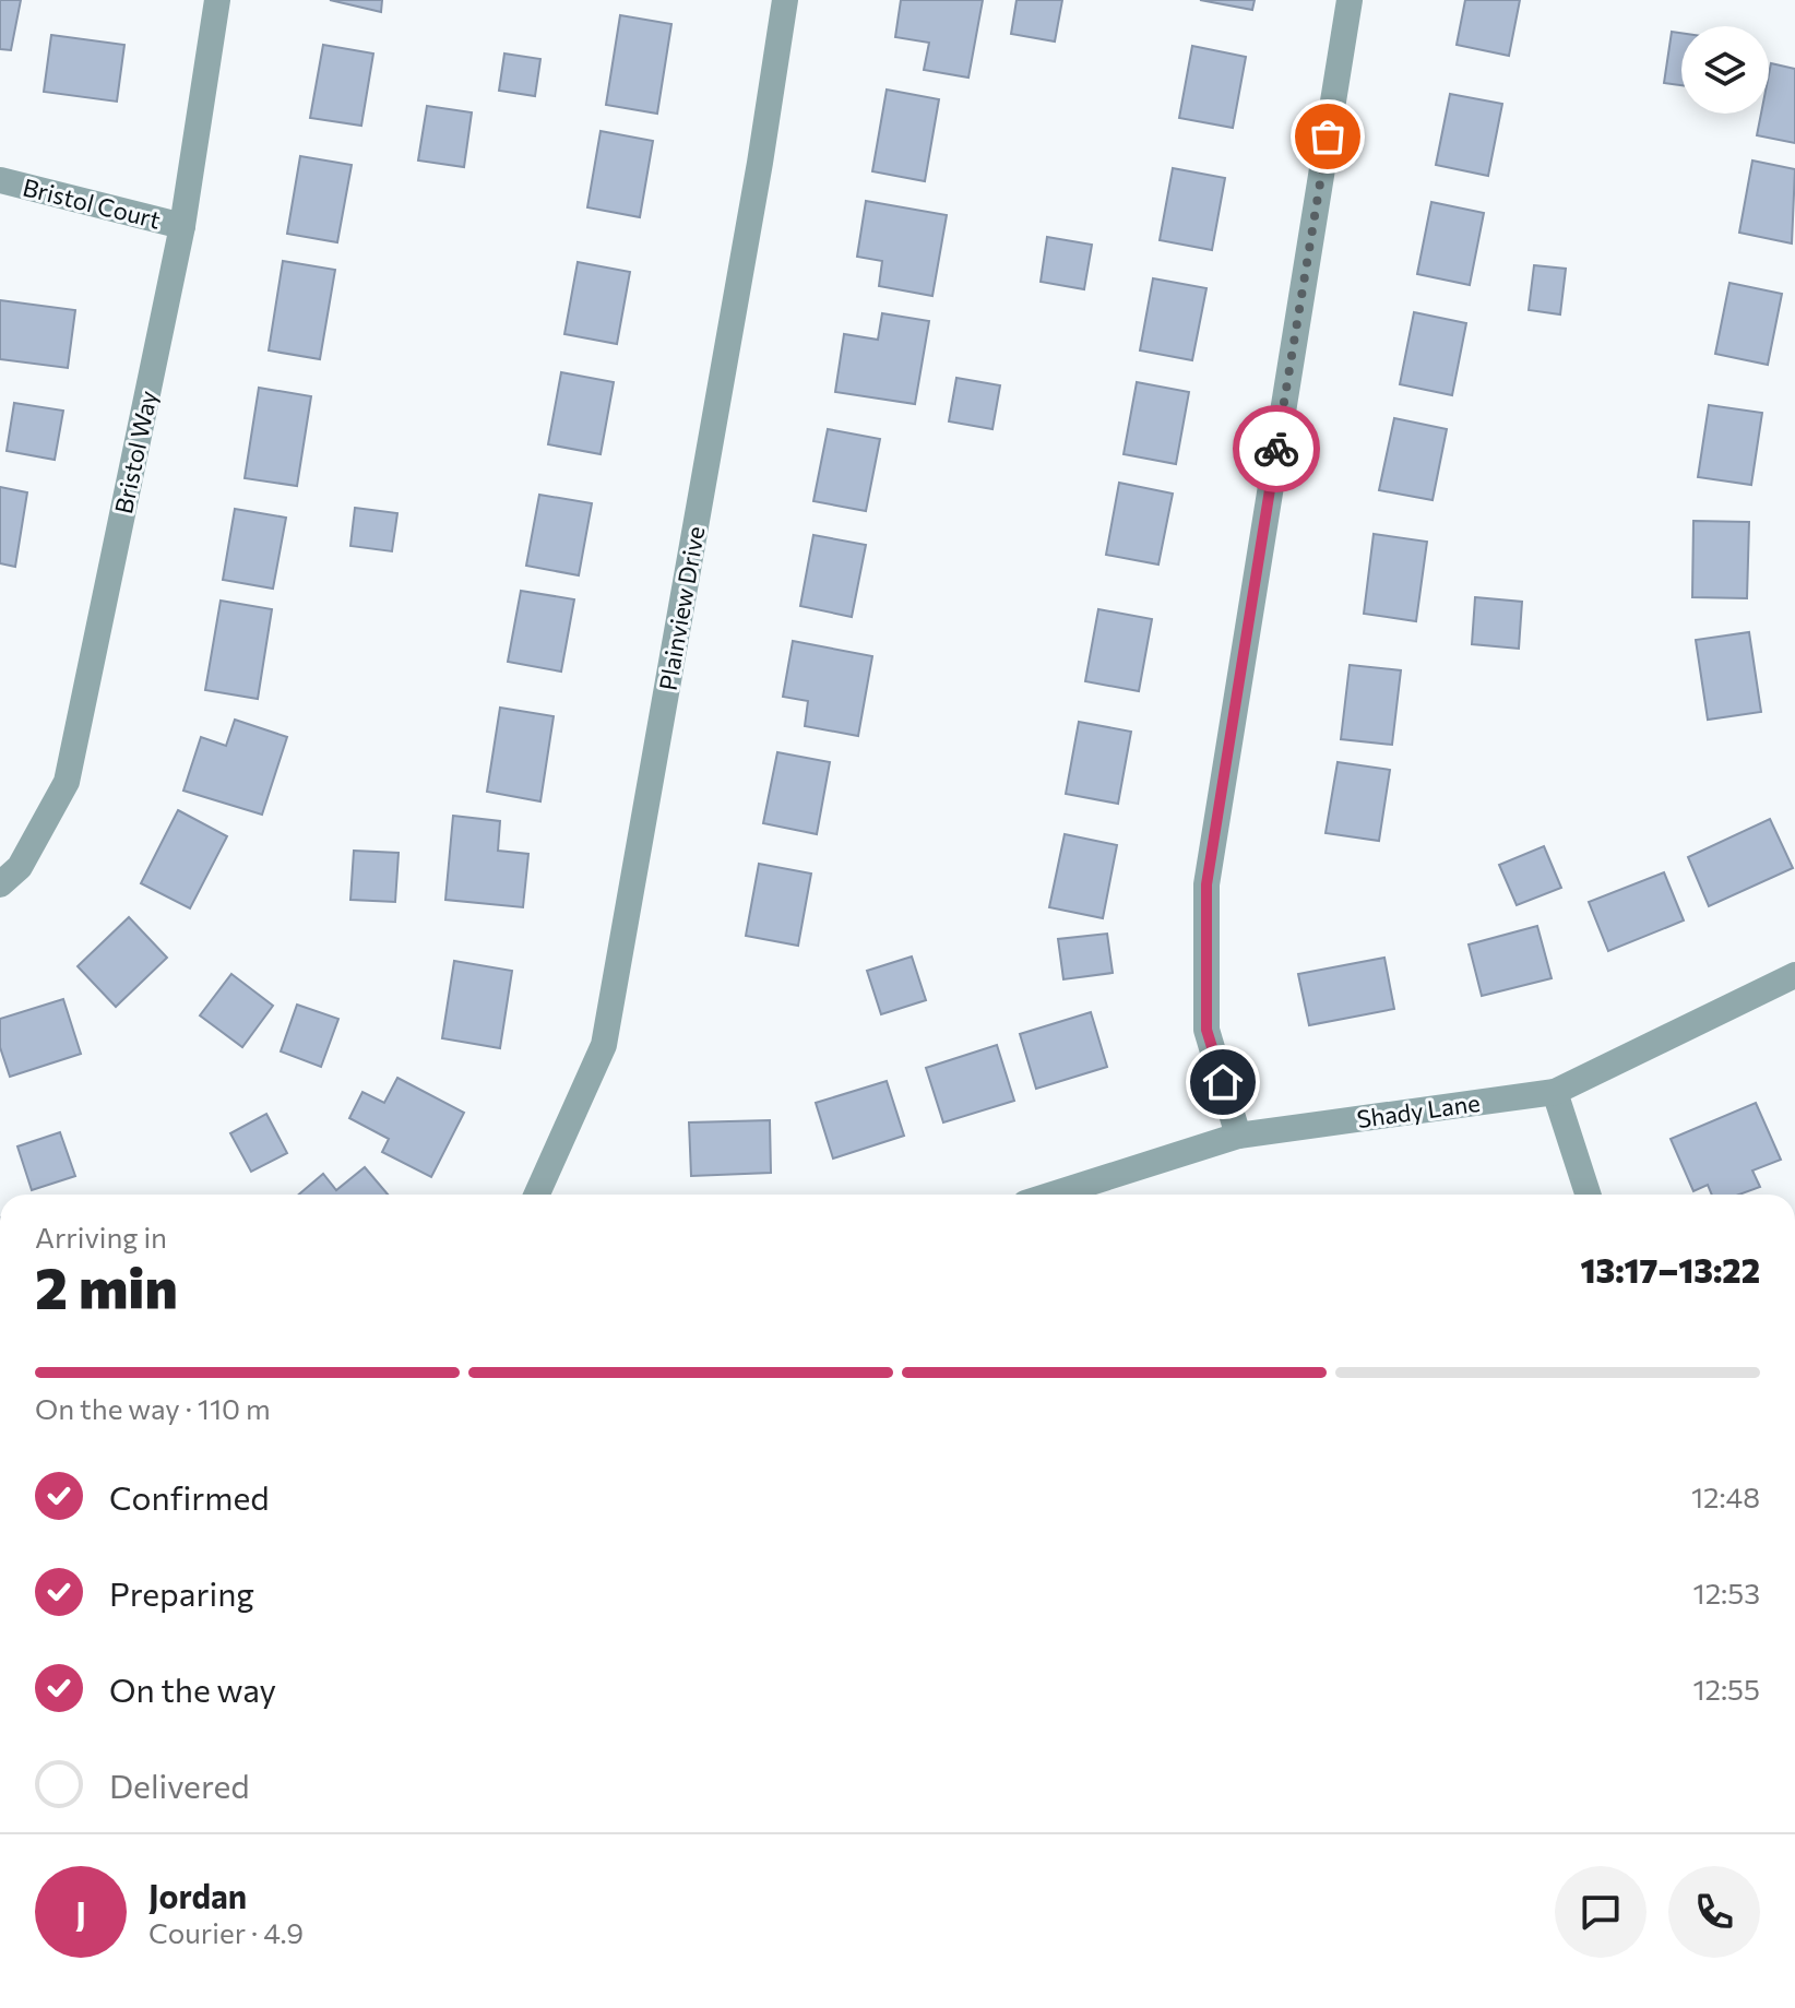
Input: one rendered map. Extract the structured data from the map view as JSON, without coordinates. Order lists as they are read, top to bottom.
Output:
{
  "streets": {
    "street": [
      "Bristol Court",
      "Bristol Way",
      "Plainview Drive",
      "Shady Lane"
    ]
  },
  "crossings": [
    ["Bristol Court", "Bristol Way"]
  ],
  "page": {
    "heading": ["2 min", "Arriving in", "13:17–13:22"],
    "panel": ["Jordan", "Courier · 4.9"],
    "bar": "On the way · 110 m",
    "list": [
      ["Confirmed", "12:48"],
      ["Preparing", "12:53"],
      ["On the way", "12:55"],
      "Delivered"
    ],
    "round": "J"
  }
}
